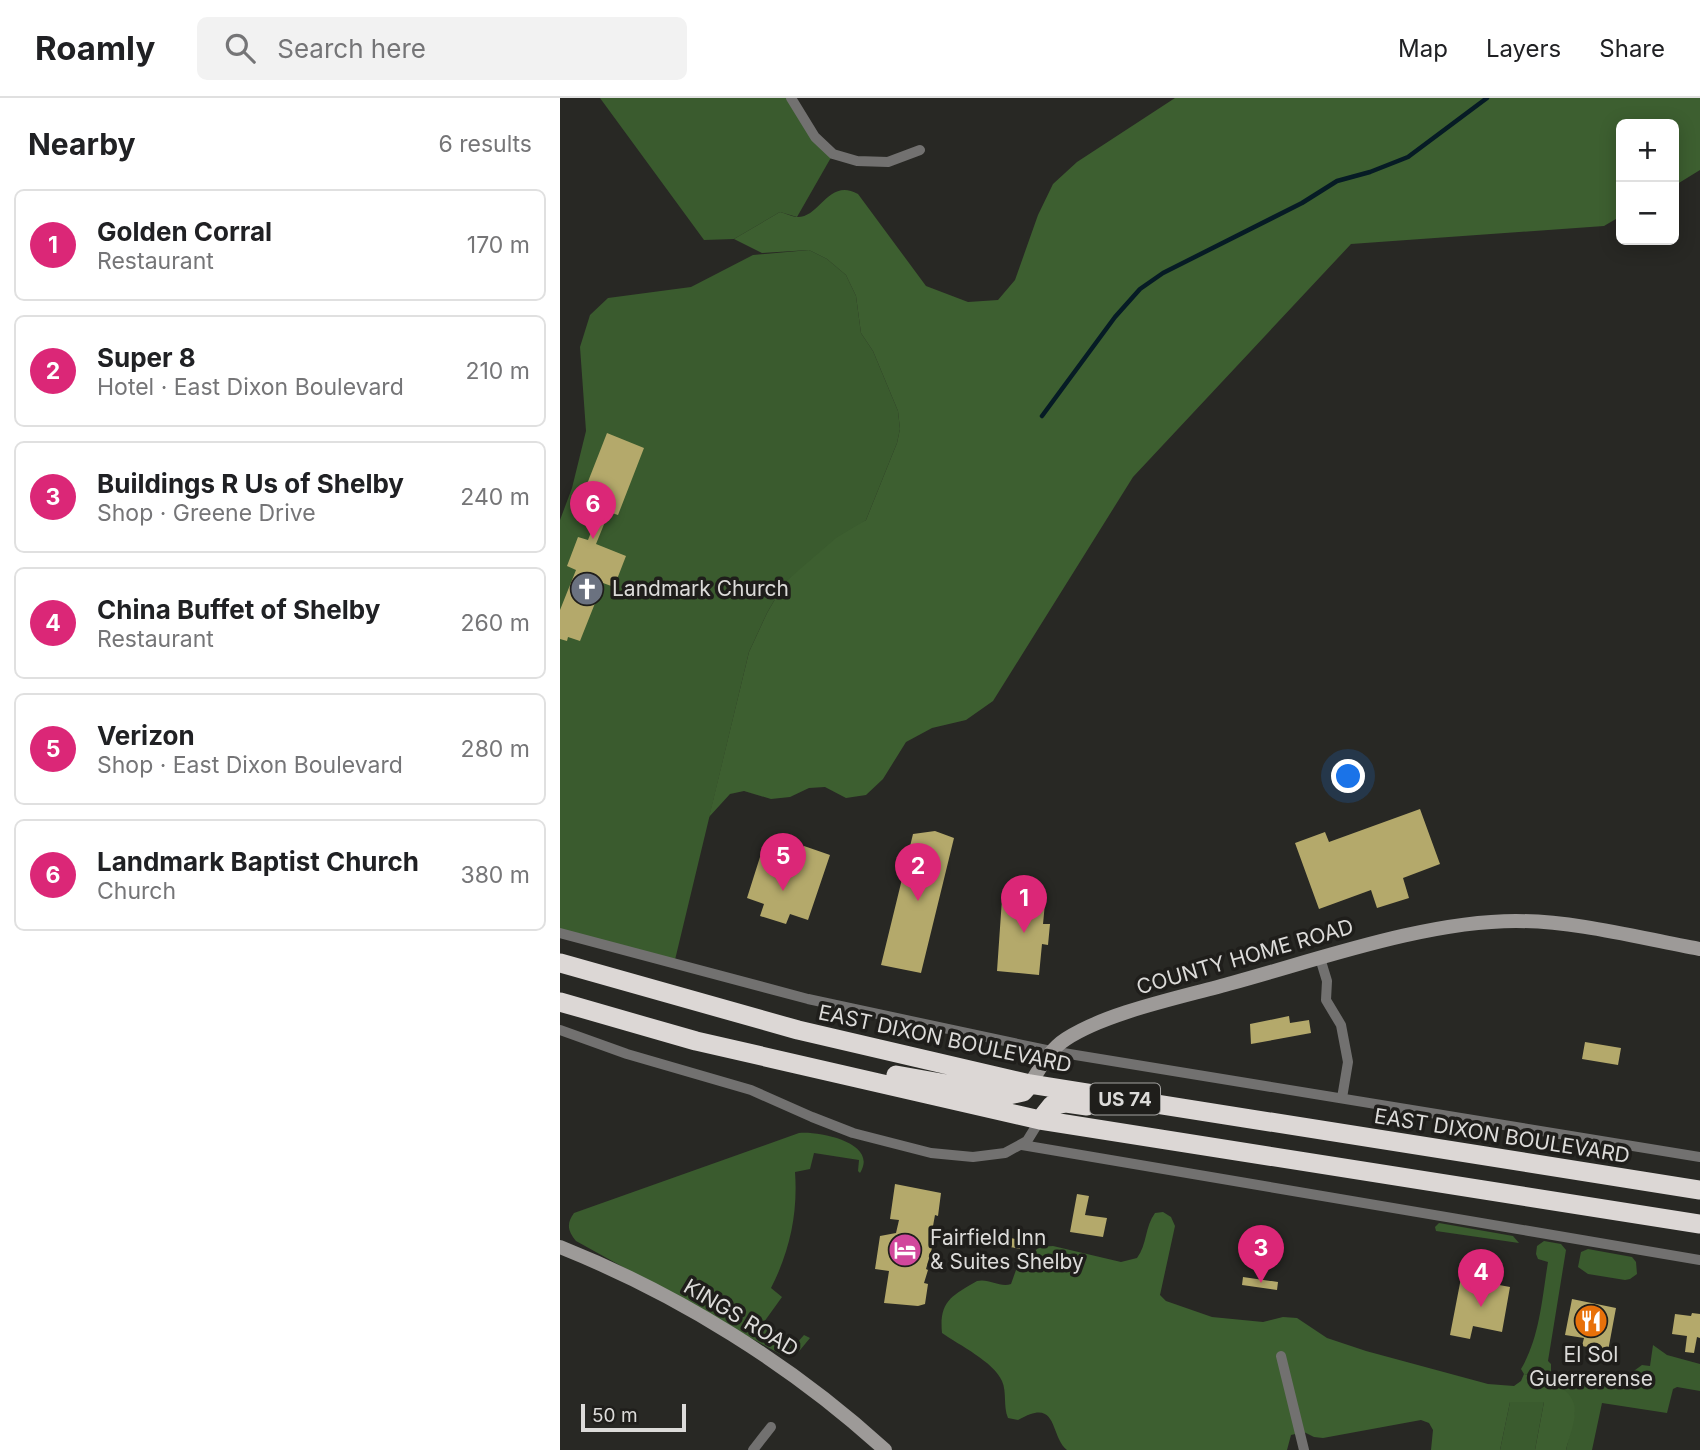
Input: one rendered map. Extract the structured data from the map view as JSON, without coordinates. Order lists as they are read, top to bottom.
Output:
{
  "streets": {
    "highway": ["EAST DIXON BOULEVARD", "US 74"],
    "street": ["COUNTY HOME ROAD", "KINGS ROAD"]
  },
  "crossings": [
    ["COUNTY HOME ROAD", "EAST DIXON BOULEVARD"]
  ],
  "places": {
    "church": ["Landmark Church"],
    "hotel": ["Fairfield Inn & Suites Shelby"],
    "restaurant": ["El Sol Guerrerense"]
  },
  "scale_bar": "50 m",
  "page": {
    "header": "Roamly",
    "search": "Search here",
    "nav": ["Map", "Layers", "Share"],
    "heading": ["Nearby", "6 results"],
    "map_buttons": ["+", "−"],
    "list": [
      {
        "mark": "1",
        "name": "Golden Corral",
        "note": "Restaurant",
        "value": "170 m"
      },
      {
        "mark": "2",
        "name": "Super 8",
        "note": "Hotel · East Dixon Boulevard",
        "value": "210 m"
      },
      {
        "mark": "3",
        "name": "Buildings R Us of Shelby",
        "note": "Shop · Greene Drive",
        "value": "240 m"
      },
      {
        "mark": "4",
        "name": "China Buffet of Shelby",
        "note": "Restaurant",
        "value": "260 m"
      },
      {
        "mark": "5",
        "name": "Verizon",
        "note": "Shop · East Dixon Boulevard",
        "value": "280 m"
      },
      {
        "mark": "6",
        "name": "Landmark Baptist Church",
        "note": "Church",
        "value": "380 m"
      }
    ],
    "pins": [
      "6",
      "5",
      "2",
      "1",
      "3",
      "4"
    ],
    "scale": "50 m"
  }
}
